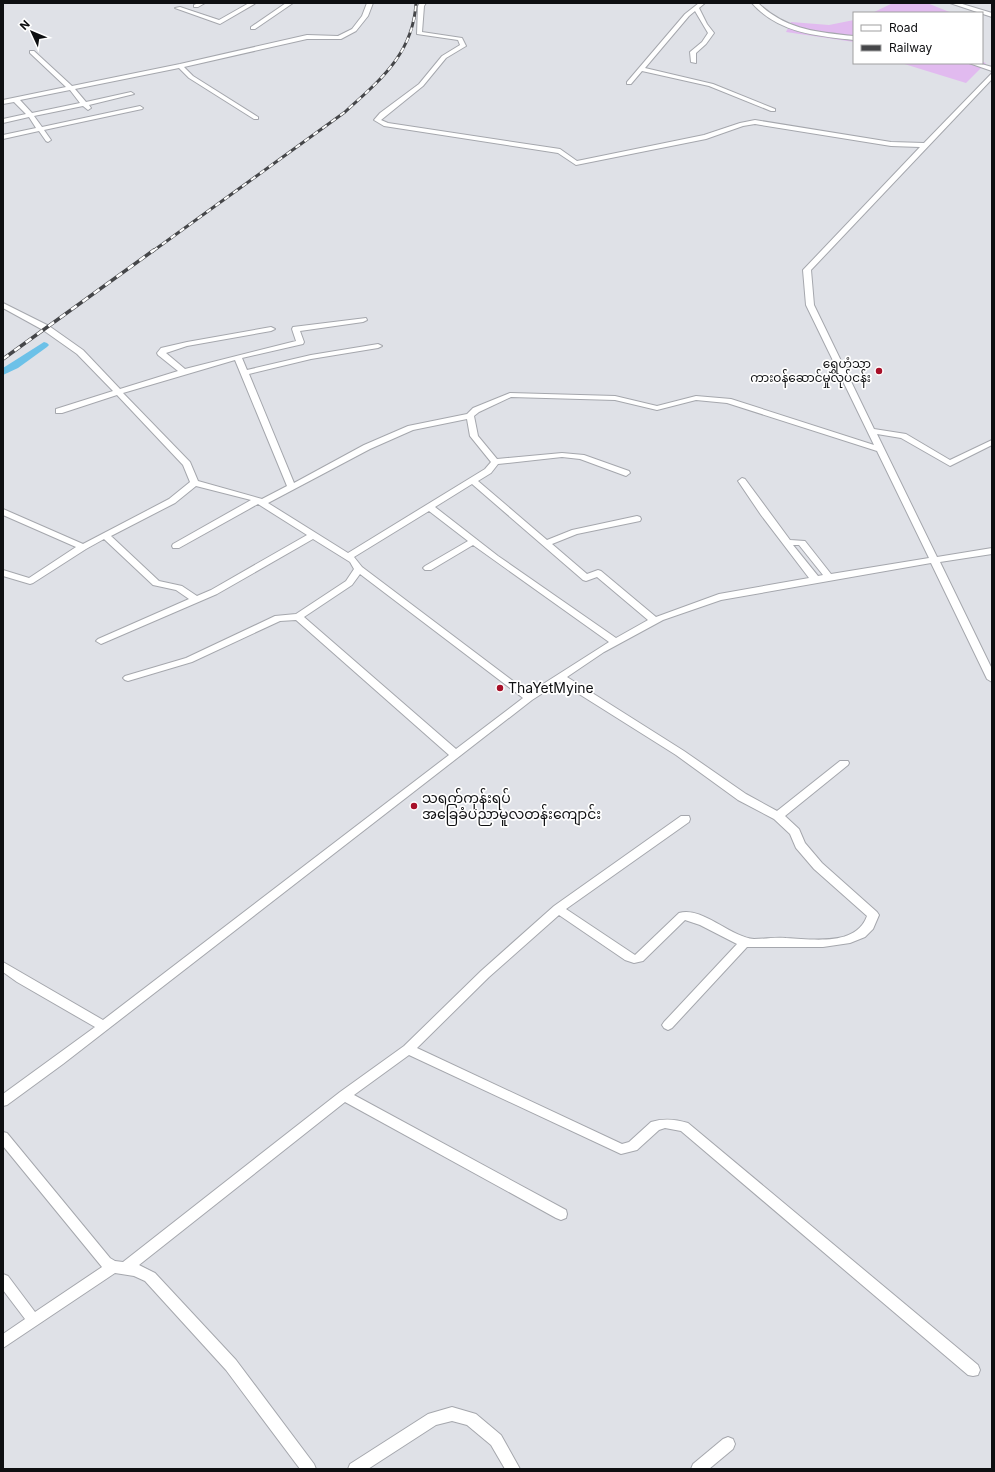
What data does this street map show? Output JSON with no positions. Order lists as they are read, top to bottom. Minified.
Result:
{"places":["ရွှေဟံသာ ကားဝန်ဆောင်မှုလုပ်ငန်း","ThaYetMyine","သရက်ကုန်းရပ် အခြေခံပညာမူလတန်းကျောင်း"],"legend":["Road","Railway"],"north":"top left"}
